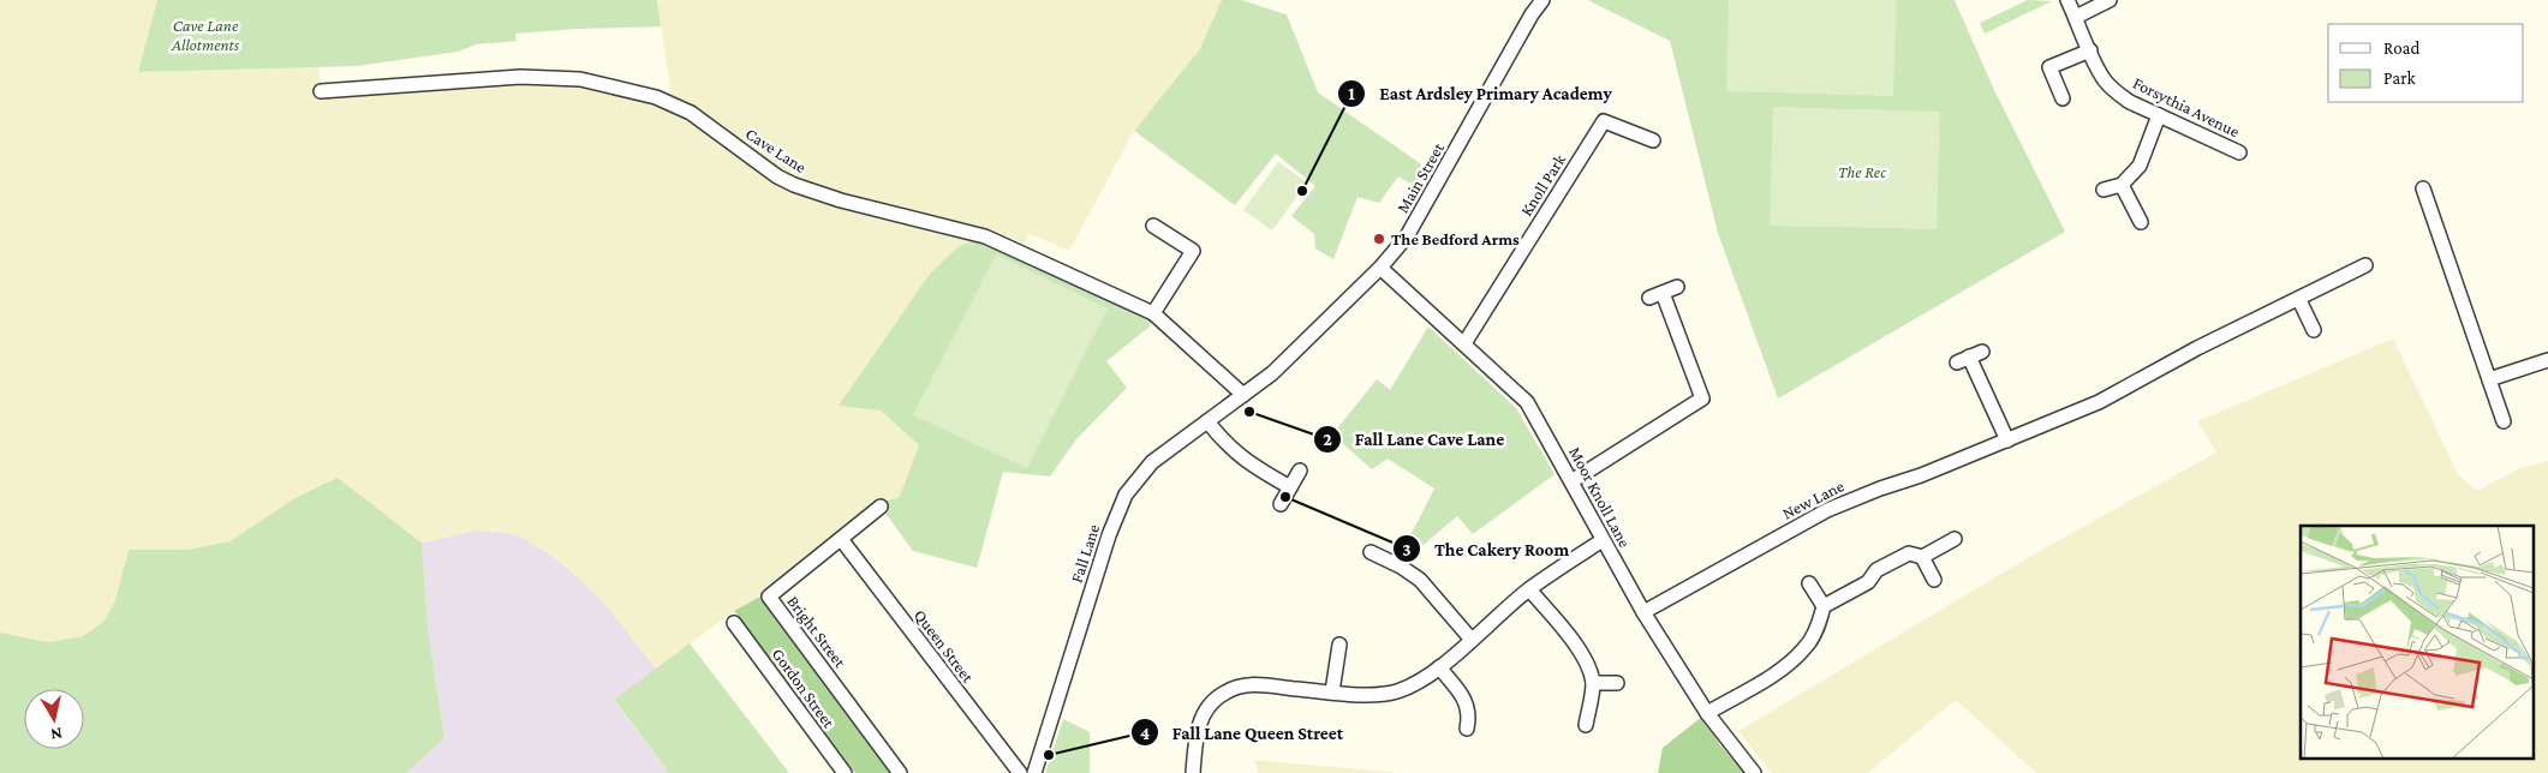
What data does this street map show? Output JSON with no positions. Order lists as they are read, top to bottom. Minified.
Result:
{"streets":{"street":["Forsythia Avenue","Cave Lane","Main Street","Knoll Park","Moor Knoll Lane","New Lane","Fall Lane","Bright Street","Queen Street","Gordon Street"]},"crossings":[["Cave Lane","Main Street"],["Cave Lane","Fall Lane"],["Main Street","Moor Knoll Lane"],["Main Street","Fall Lane"],["Knoll Park","Moor Knoll Lane"],["Moor Knoll Lane","New Lane"],["Bright Street","Queen Street"]],"parks":["Cave Lane Allotments","The Rec"],"places":["East Ardsley Primary Academy","The Bedford Arms","Fall Lane Cave Lane","The Cakery Room","Fall Lane Queen Street"],"legend":["Road","Park"],"north":"bottom"}
